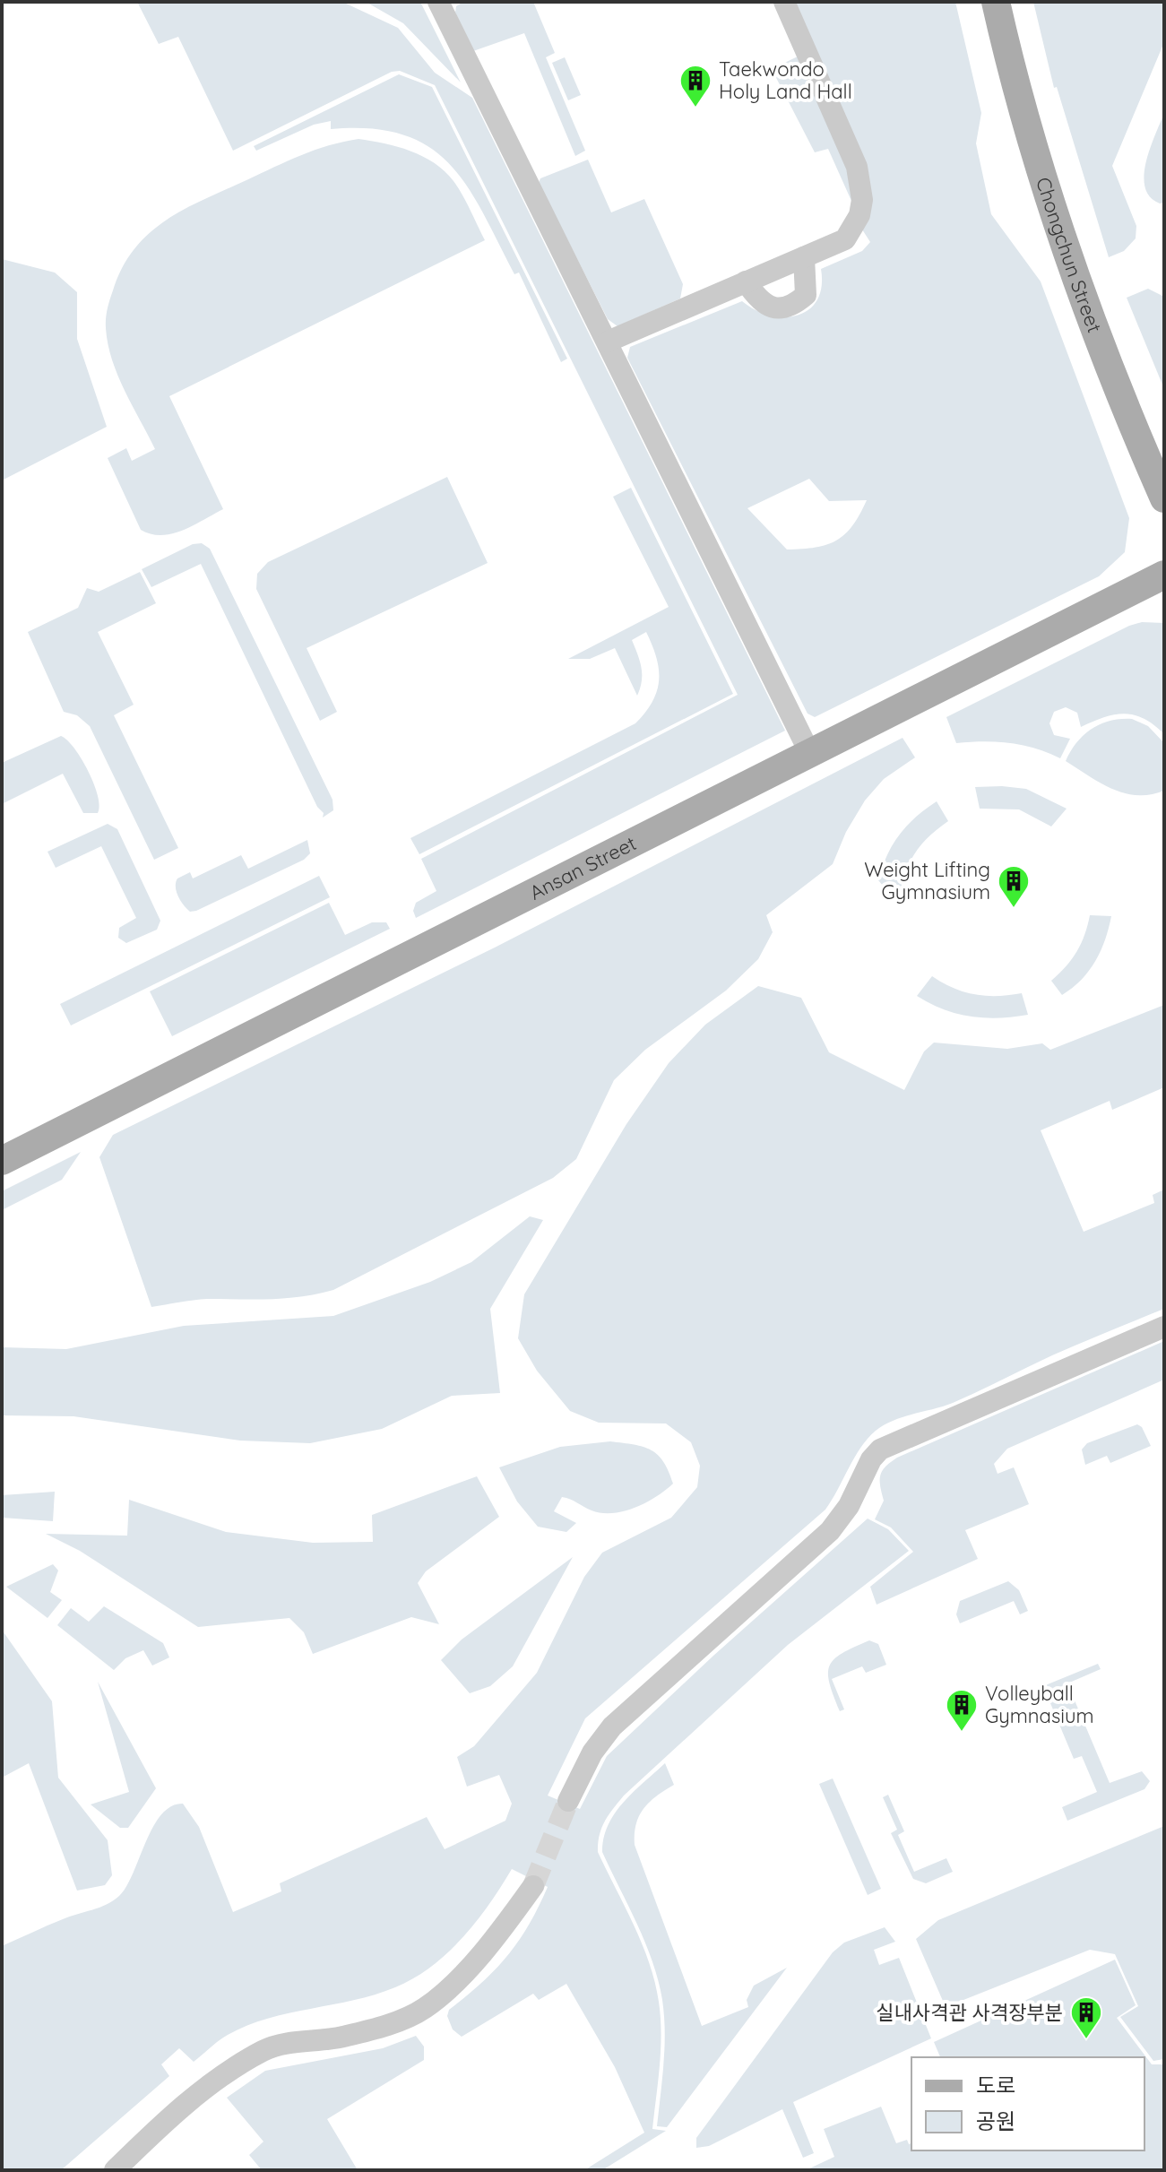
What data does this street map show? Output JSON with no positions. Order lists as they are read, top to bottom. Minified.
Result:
{"streets":{"main road":["Chongchun Street","Ansan Street"]},"places":{"building":["Taekwondo Holy Land Hall","Weight Lifting Gymnasium","Volleyball Gymnasium","실내사격관 사격장부분"]},"legend":["도로","공원"]}
